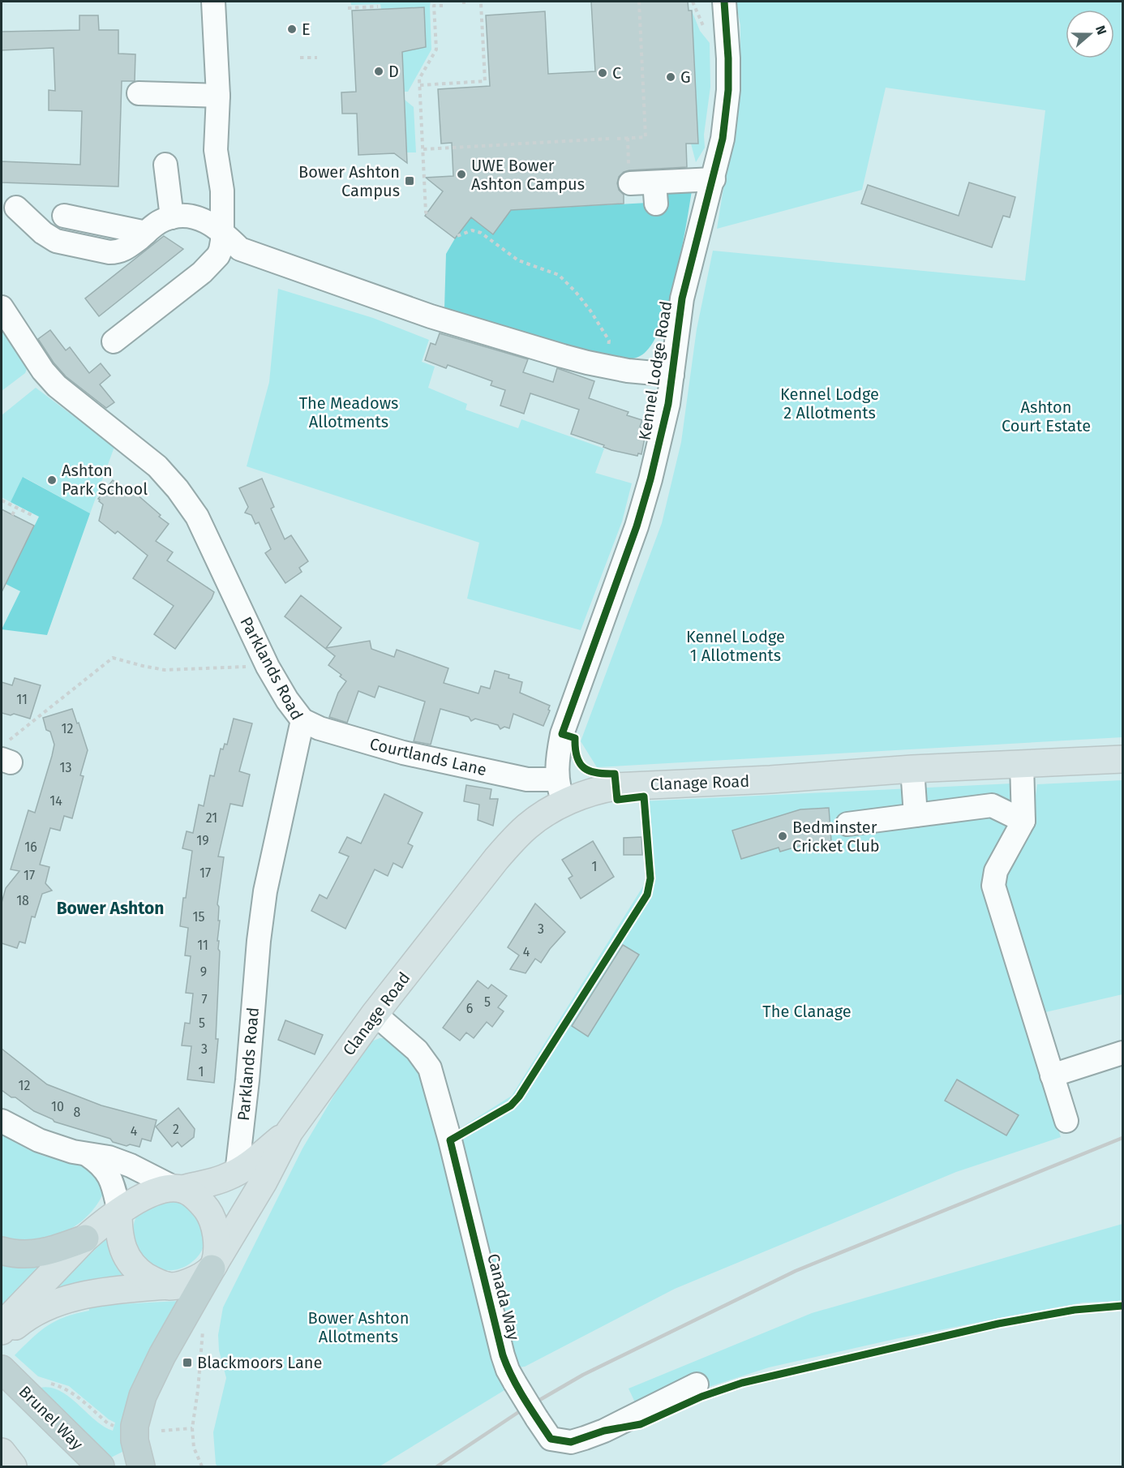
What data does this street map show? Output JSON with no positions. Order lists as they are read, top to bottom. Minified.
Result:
{"streets":{"highway":["Brunel Way"],"main road":["Clanage Road"],"street":["Kennel Lodge Road","Parklands Road","Courtlands Lane","Canada Way"]},"crossings":[["Kennel Lodge Road","Courtlands Lane"],["Kennel Lodge Road","Clanage Road"],["Parklands Road","Courtlands Lane"],["Parklands Road","Clanage Road"],["Courtlands Lane","Clanage Road"],["Clanage Road","Canada Way"]],"districts":["Bower Ashton"],"parks":["Kennel Lodge 2 Allotments","The Meadows Allotments","Ashton Court Estate","Kennel Lodge 1 Allotments","The Clanage","Bower Ashton Allotments"],"places":{"other":["E","D","C","G","UWE Bower Ashton Campus","Ashton Park School","Bedminster Cricket Club"],"transit":["Bower Ashton Campus","Blackmoors Lane"]},"house_numbers":["11","12","13","14","21","19","16","1","17","17","18","15","3","11","4","9","7","5","6","5","3","1","12","10","8","2","4"],"north":"right"}
